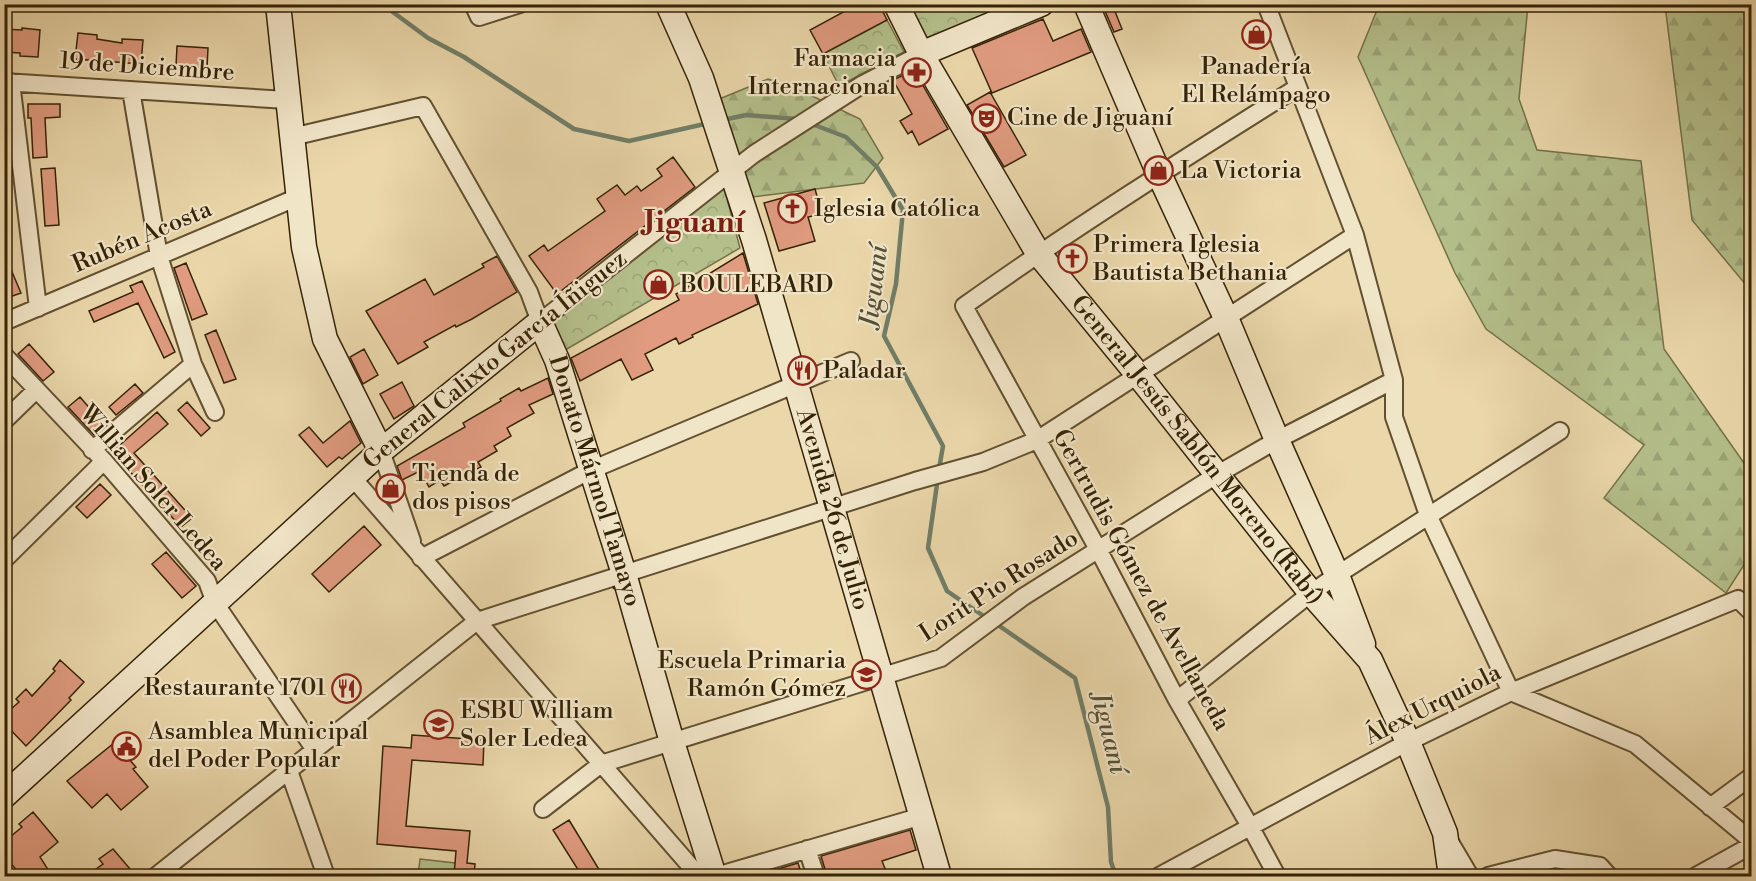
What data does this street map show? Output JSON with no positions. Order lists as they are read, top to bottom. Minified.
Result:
{"streets":{"street":["19 de Diciembre","Rubén Acosta","General Calixto García Íñiguez","General Jesús Sablón Moreno (Rabí)","Donato Mármol Tamayo","Willian Soler Ledea","Avenida 26 de Julio","Gertrudis Gómez de Avellaneda","Lorit Pio Rosado","Álex Urquiola"]},"crossings":[["General Calixto García Íñiguez","General Jesús Sablón Moreno (Rabí)"],["General Calixto García Íñiguez","Donato Mármol Tamayo"],["General Calixto García Íñiguez","Willian Soler Ledea"],["General Calixto García Íñiguez","Avenida 26 de Julio"],["General Jesús Sablón Moreno (Rabí)","Gertrudis Gómez de Avellaneda"],["General Jesús Sablón Moreno (Rabí)","Lorit Pio Rosado"],["General Jesús Sablón Moreno (Rabí)","Álex Urquiola"],["Donato Mármol Tamayo","Lorit Pio Rosado"],["Avenida 26 de Julio","Lorit Pio Rosado"],["Gertrudis Gómez de Avellaneda","Lorit Pio Rosado"],["Gertrudis Gómez de Avellaneda","Álex Urquiola"]],"districts":["Jiguaní"],"water":["Jiguaní"],"places":{"shop":["Panadería El Relámpago","La Victoria","BOULEBARD","Tienda de dos pisos"],"pharmacy":["Farmacia Internacional"],"theatre":["Cine de Jiguaní"],"church":["Iglesia Católica","Primera Iglesia Bautista Bethania"],"restaurant":["Paladar","Restaurante 1701"],"school or university":["Escuela Primaria Ramón Gómez","ESBU William Soler Ledea"],"public building":["Asamblea Municipal del Poder Popular"]}}
